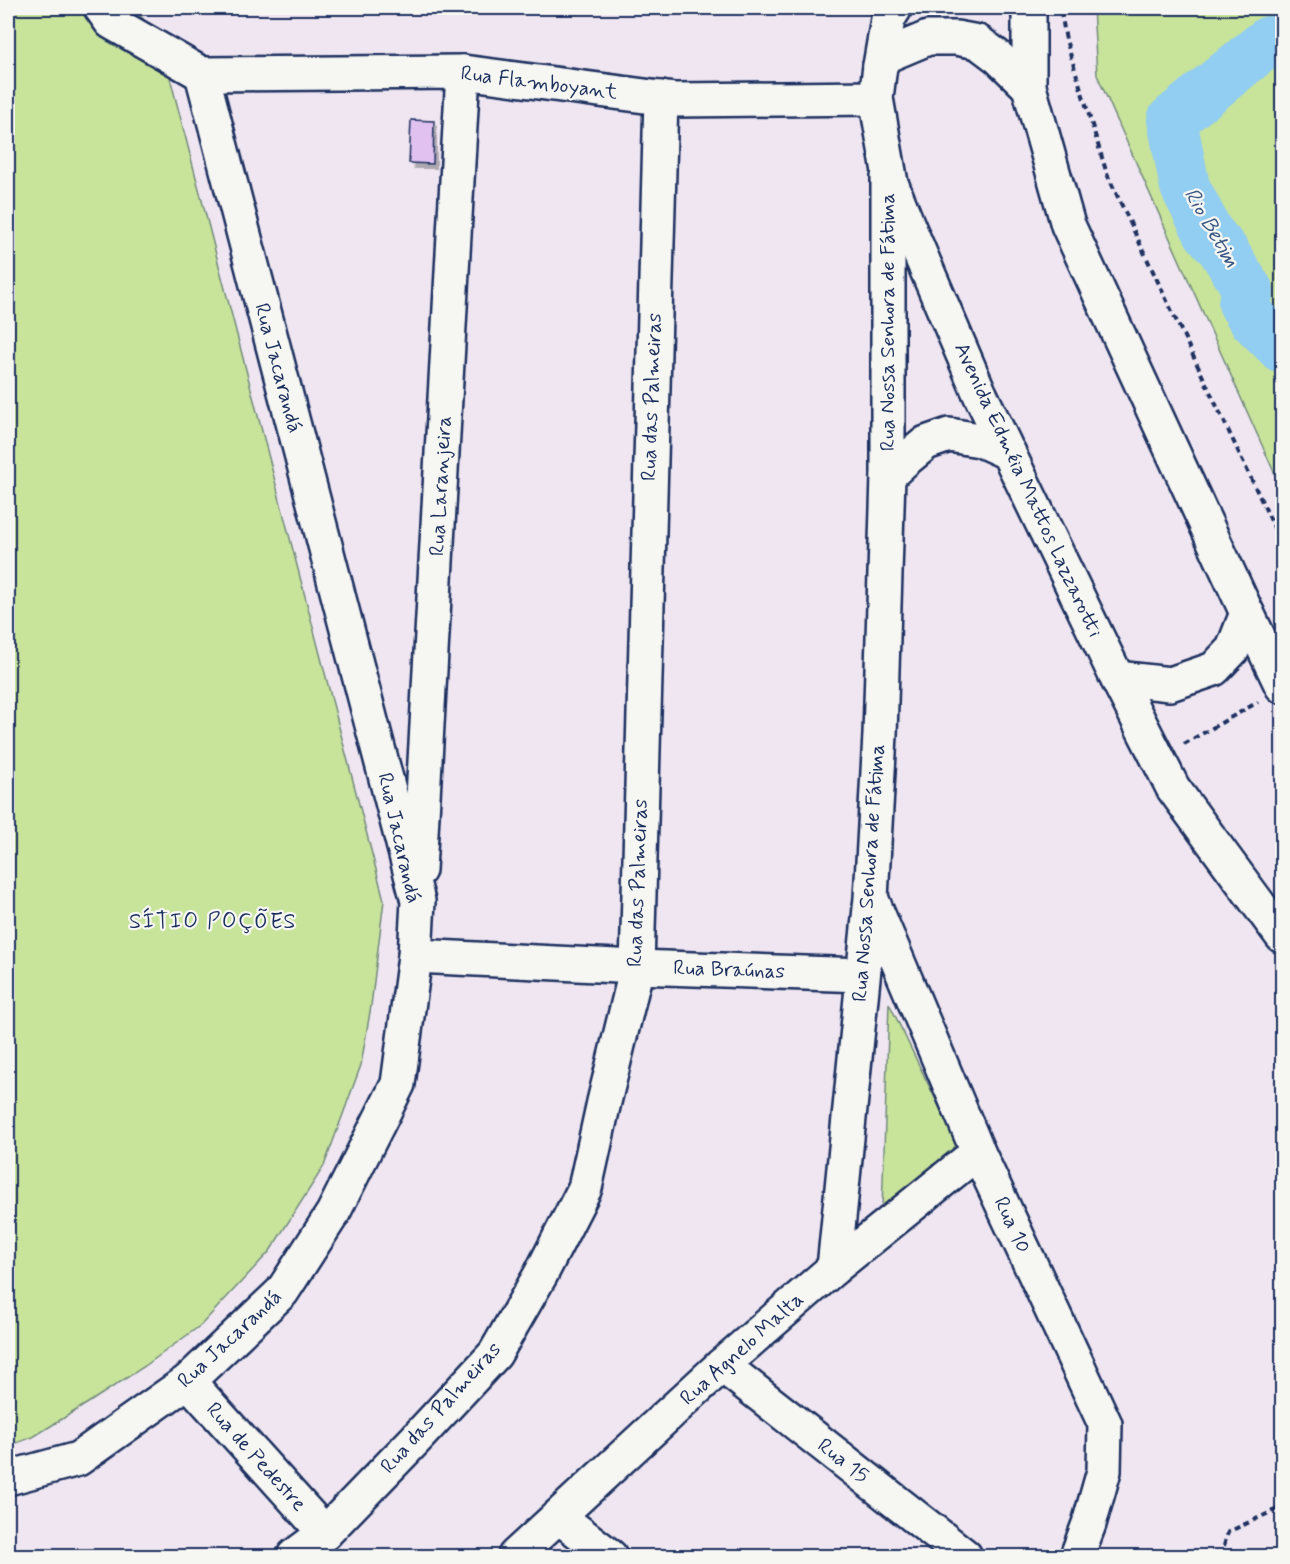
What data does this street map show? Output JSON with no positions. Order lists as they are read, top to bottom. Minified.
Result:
{"streets":{"street":["Rua Flamboyant","Rua Nossa Senhora de Fátima","Rua Jacarandá","Rua das Palmeiras","Rua Laranjeira","Avenida Edméia Mattos Lazzarotti","Rua Braúnas","Rua 10","Rua Agnelo Malta","Rua de Pedestre","Rua 15"]},"crossings":[["Rua Flamboyant","Rua Jacarandá"],["Rua Flamboyant","Rua das Palmeiras"],["Rua Flamboyant","Rua Laranjeira"],["Rua Flamboyant","Avenida Edméia Mattos Lazzarotti"],["Rua Nossa Senhora de Fátima","Avenida Edméia Mattos Lazzarotti"],["Rua Nossa Senhora de Fátima","Rua Braúnas"],["Rua Nossa Senhora de Fátima","Rua 10"],["Rua Nossa Senhora de Fátima","Rua Agnelo Malta"],["Rua Jacarandá","Rua Laranjeira"],["Rua Jacarandá","Rua Braúnas"],["Rua Jacarandá","Rua de Pedestre"],["Rua das Palmeiras","Rua Braúnas"],["Rua das Palmeiras","Rua de Pedestre"],["Rua 10","Rua Agnelo Malta"],["Rua Agnelo Malta","Rua 15"]],"districts":["SÍTIO POÇÕES"],"water":["Rio Betim"]}
